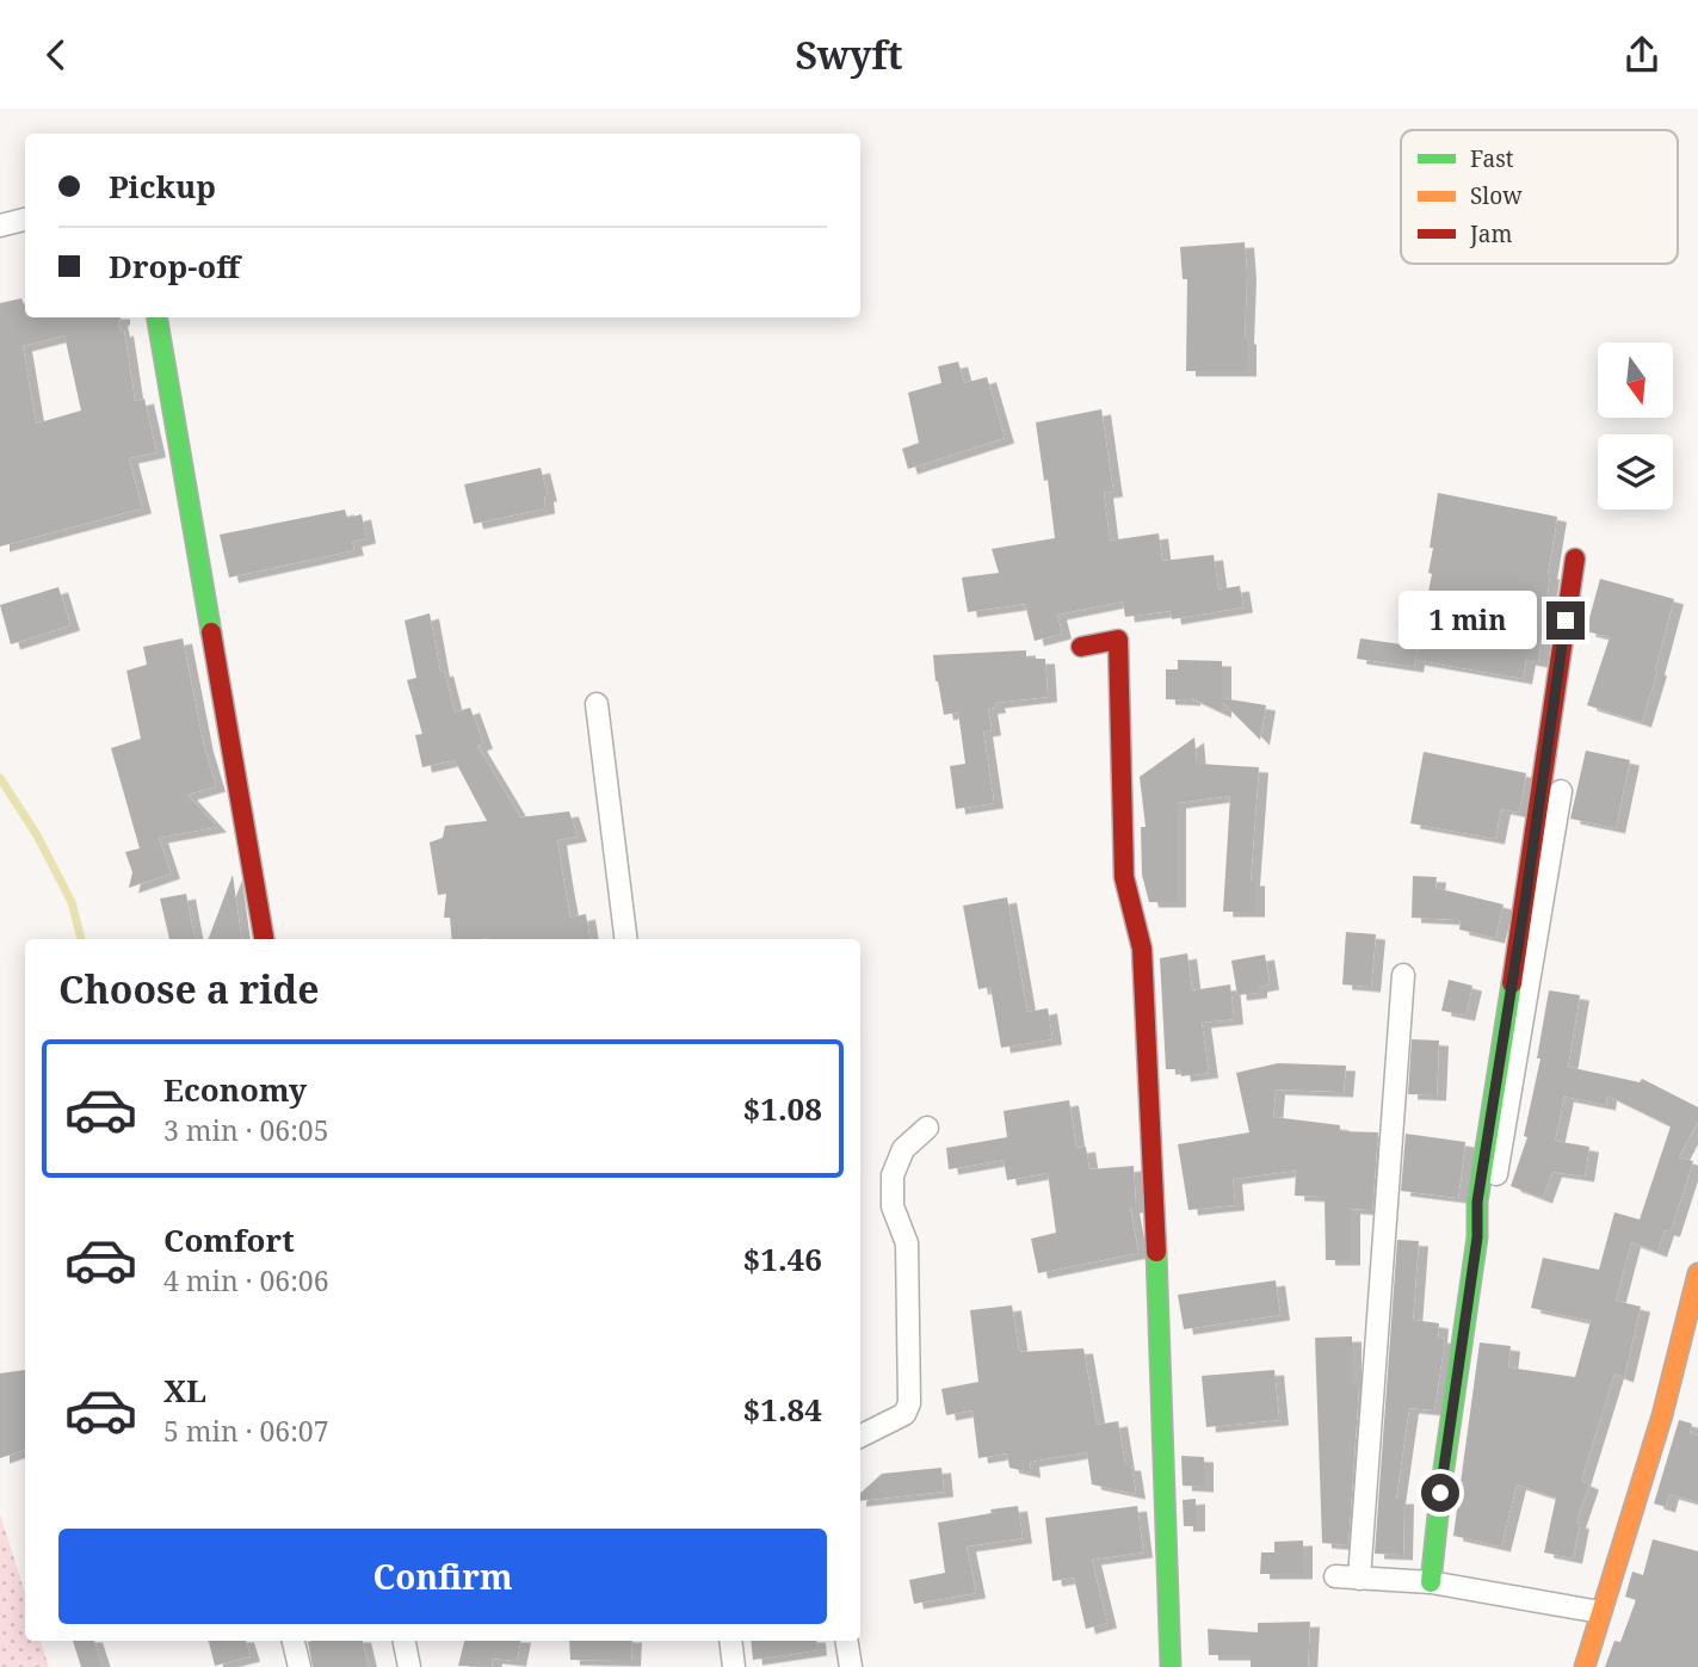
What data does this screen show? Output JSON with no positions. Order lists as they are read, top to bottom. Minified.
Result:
{"legend":["Fast","Slow","Jam"],"north":"bottom","page":{"header":"Swyft","banner":["Pickup","Drop-off"],"bubble":"1 min","heading":"Choose a ride","list":[{"name":"Economy","note":"3 min · 06:05","value":"$1.08"},{"name":"Comfort","note":"4 min · 06:06","value":"$1.46"},{"name":"XL","note":"5 min · 06:07","value":"$1.84"}],"buttons":"Confirm"}}
